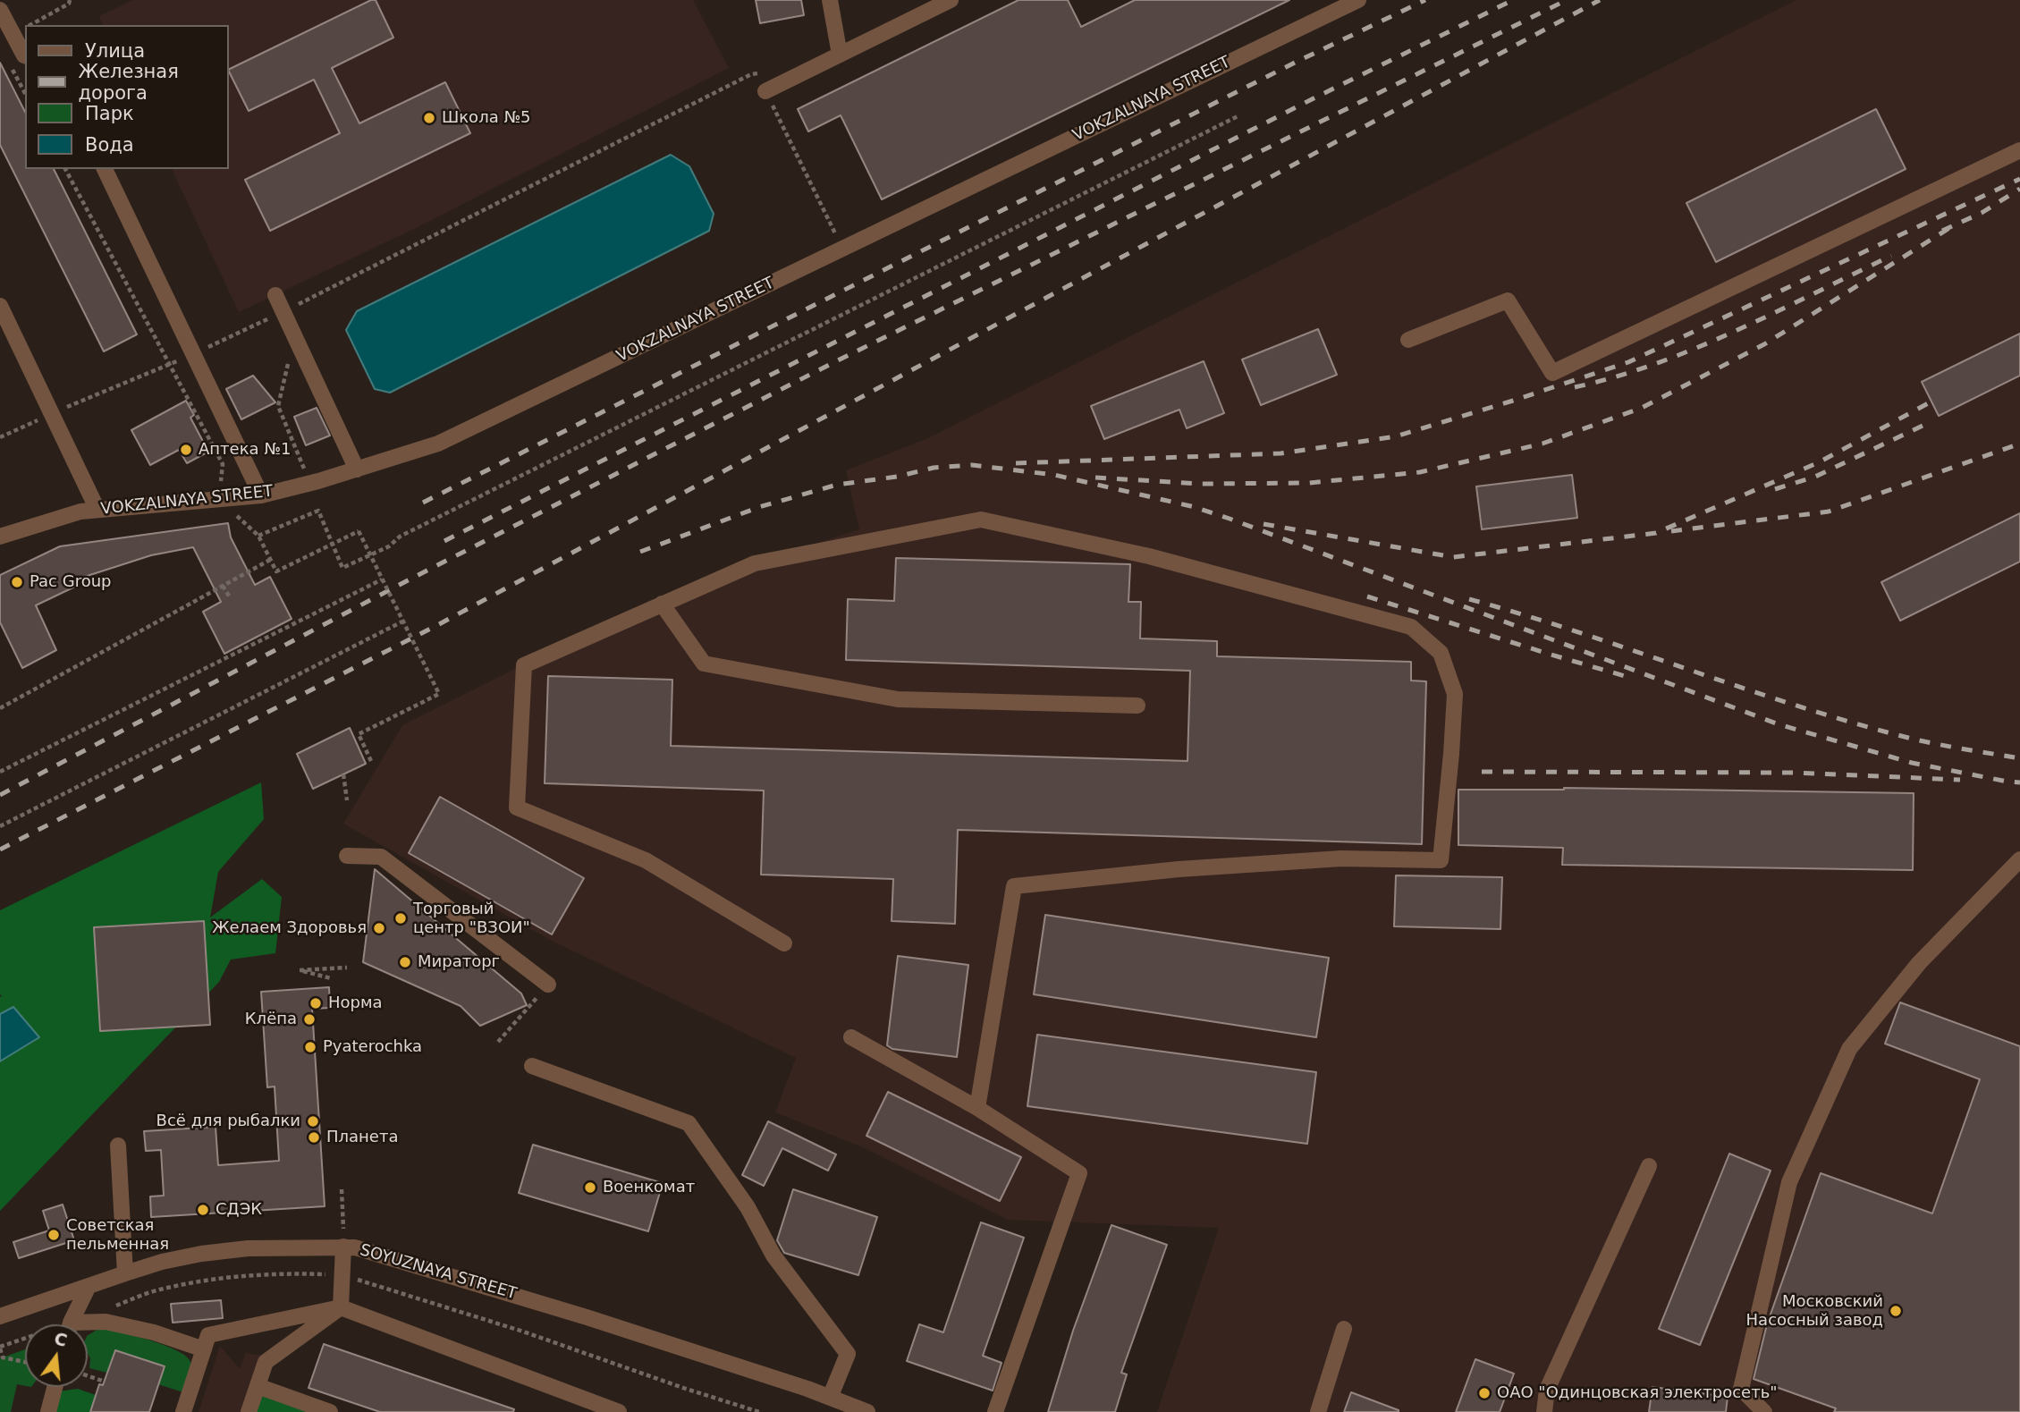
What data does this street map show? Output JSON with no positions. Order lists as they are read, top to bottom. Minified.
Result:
{"streets":{"street":["VOKZALNAYA STREET","SOYUZNAYA STREET"]},"places":["Школа №5","Аптека №1","Pac Group","Торговый центр \"ВЗОИ\"","Желаем Здоровья","Мираторг","Норма","Клёпа","Pyaterochka","Всё для рыбалки","Планета","Военкомат","СДЭК","Советская пельменная","Московский Насосный завод","ОАО \"Одинцовская электросеть\""],"legend":["Улица","Железная дорога","Парк","Вода"],"north":"top"}
